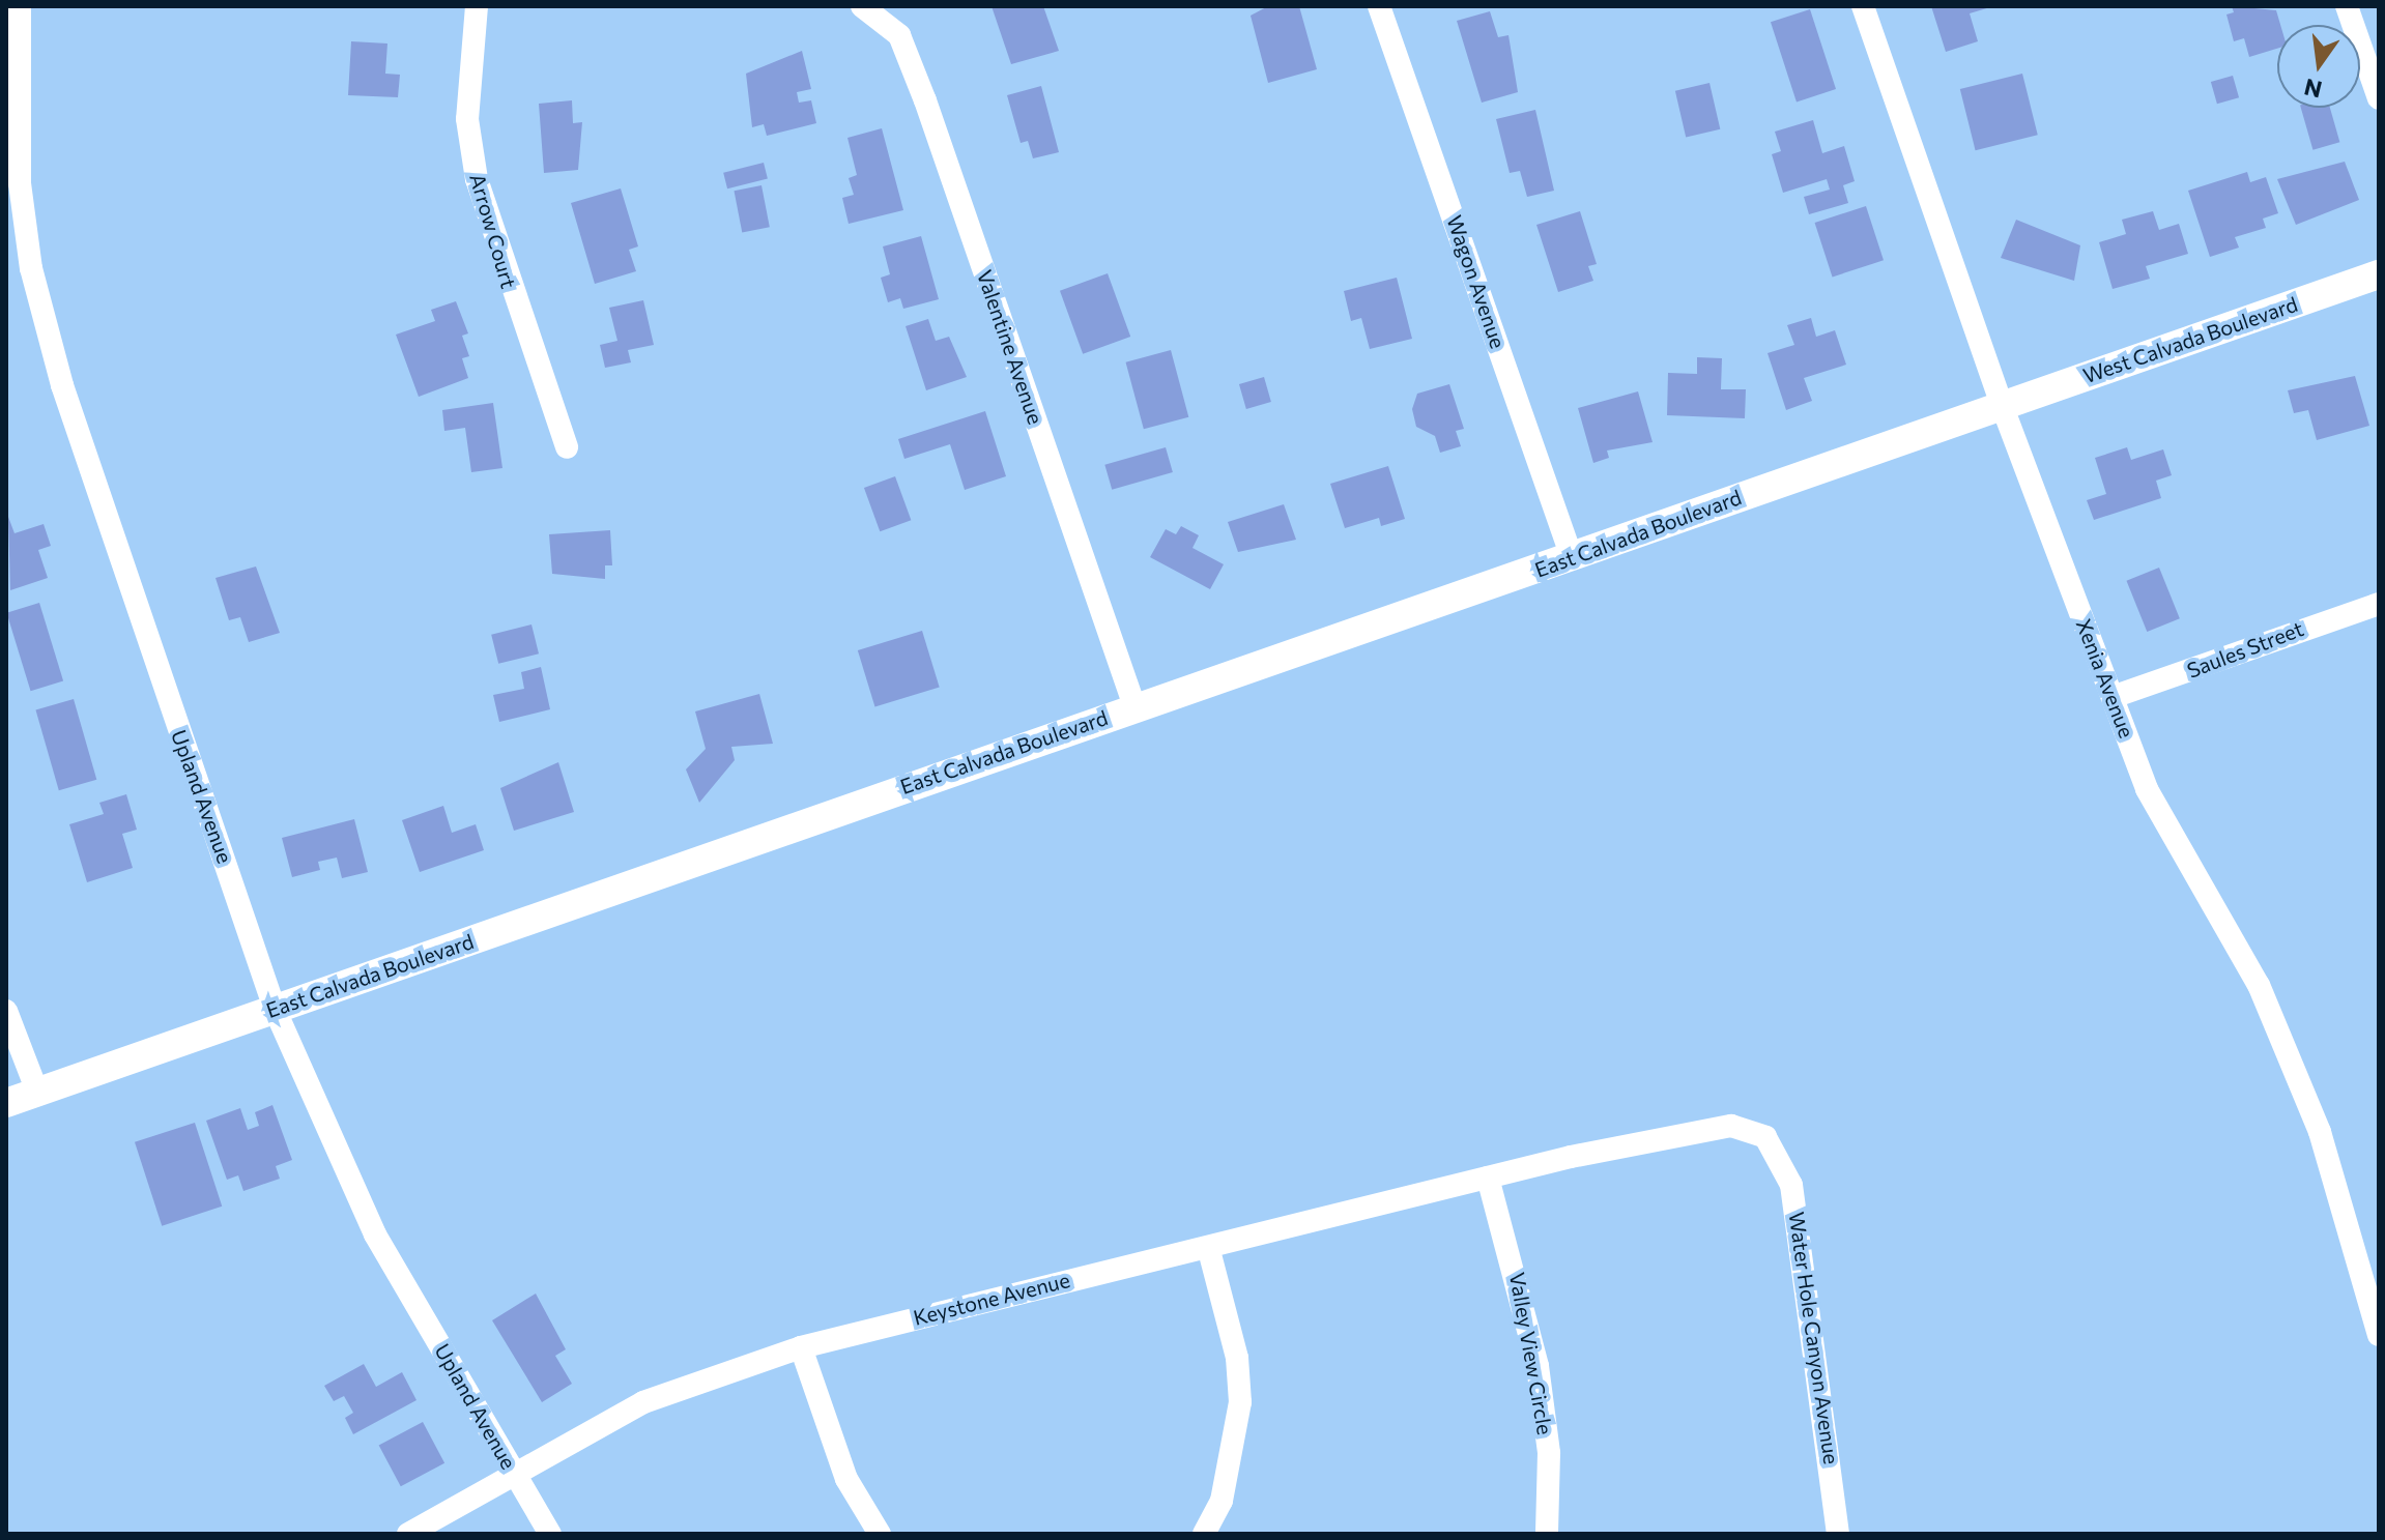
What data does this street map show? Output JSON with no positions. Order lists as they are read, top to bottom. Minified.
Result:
{"streets":{"main road":["West Calvada Boulevard","East Calvada Boulevard"],"street":["Arrow Court","Wagon Avenue","Valentine Avenue","Saules Street","Xenia Avenue","Upland Avenue","Keystone Avenue","Water Hole Canyon Avenue","Valley View Circle"]},"crossings":[["Wagon Avenue","East Calvada Boulevard"],["West Calvada Boulevard","East Calvada Boulevard"],["West Calvada Boulevard","Xenia Avenue"],["Valentine Avenue","East Calvada Boulevard"],["East Calvada Boulevard","Xenia Avenue"],["East Calvada Boulevard","Upland Avenue"],["Saules Street","Xenia Avenue"],["Upland Avenue","Keystone Avenue"],["Keystone Avenue","Water Hole Canyon Avenue"],["Keystone Avenue","Valley View Circle"],["Water Hole Canyon Avenue","Valley View Circle"]],"north":"bottom"}
